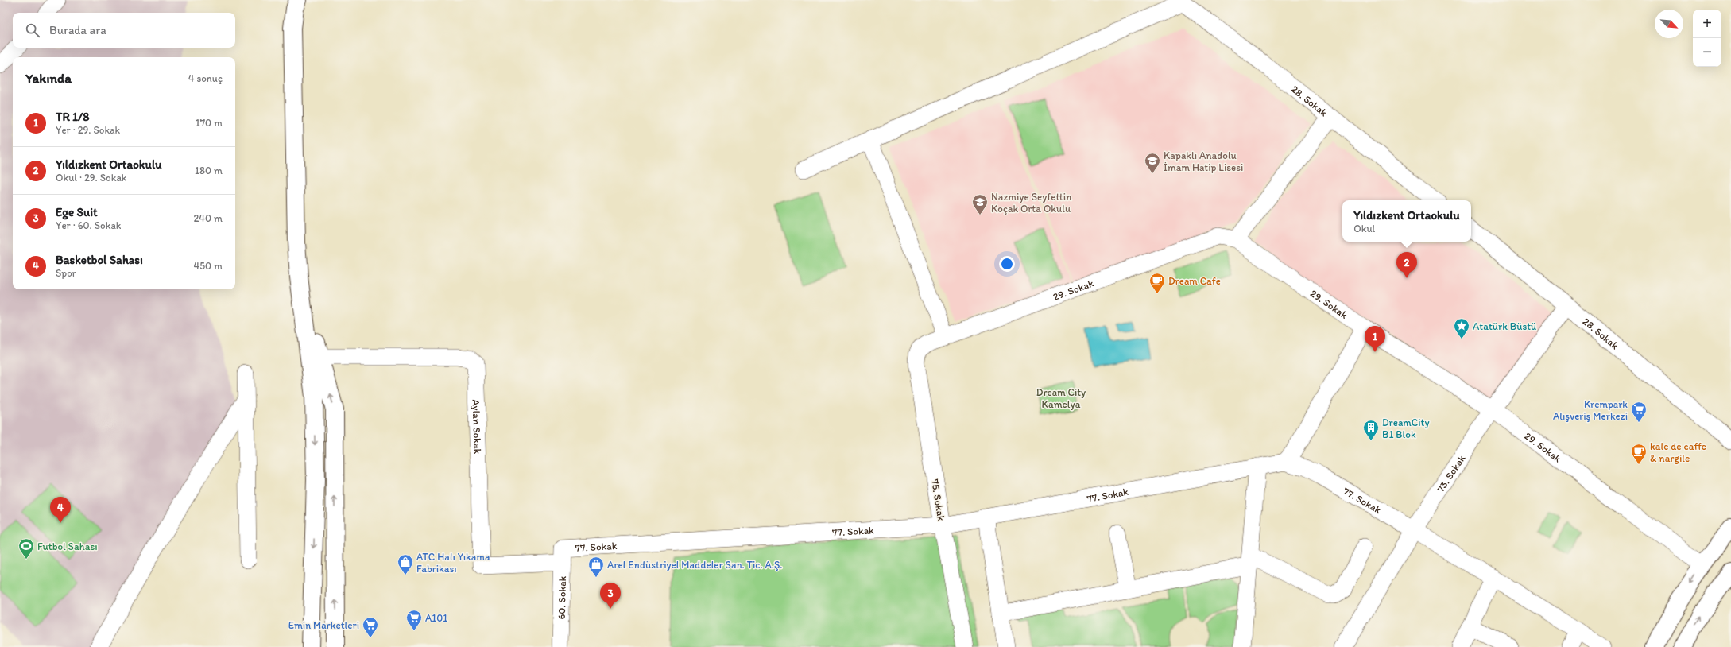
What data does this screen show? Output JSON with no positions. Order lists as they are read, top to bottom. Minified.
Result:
{"streets":{"street":["28. Sokak","29. Sokak","Aylan Sokak","73. Sokak","77. Sokak","75. Sokak","60. Sokak"]},"crossings":[["28. Sokak","73. Sokak"],["29. Sokak","73. Sokak"],["29. Sokak","75. Sokak"],["Aylan Sokak","77. Sokak"],["Aylan Sokak","60. Sokak"],["73. Sokak","77. Sokak"],["77. Sokak","75. Sokak"],["77. Sokak","60. Sokak"]],"parks":["Dream City Kamelya"],"places":{"school or university":["Kapaklı Anadolu İmam Hatip Lisesi","Nazmiye Seyfettin Koçak Orta Okulu"],"cafe":["Dream Cafe","kale de caffe & nargile"],"place":["Atatürk Büstü"],"supermarket":["Krempark Alışveriş Merkezi","A101","Emin Marketleri"],"building":["DreamCity B1 Blok"],"sports":["Futbol Sahası"],"shop":["ATC Halı Yıkama Fabrikası","Arel Endüstriyel Maddeler San. Tic. A.Ş."]},"north":"bottom right","page":{"map_buttons":["+","−"],"search":"Burada ara","heading":["Yakında","4 sonuç"],"list":[{"mark":"1","name":"TR 1/8","note":"Yer · 29. Sokak","value":"170 m"},{"mark":"2","name":"Yıldızkent Ortaokulu","note":"Okul · 29. Sokak","value":"180 m"},{"mark":"3","name":"Ege Suit","note":"Yer · 60. Sokak","value":"240 m"},{"mark":"4","name":"Basketbol Sahası","note":"Spor","value":"450 m"}],"popup":["Yıldızkent Ortaokulu","Okul"],"pins":["2","1","4","3"]}}
